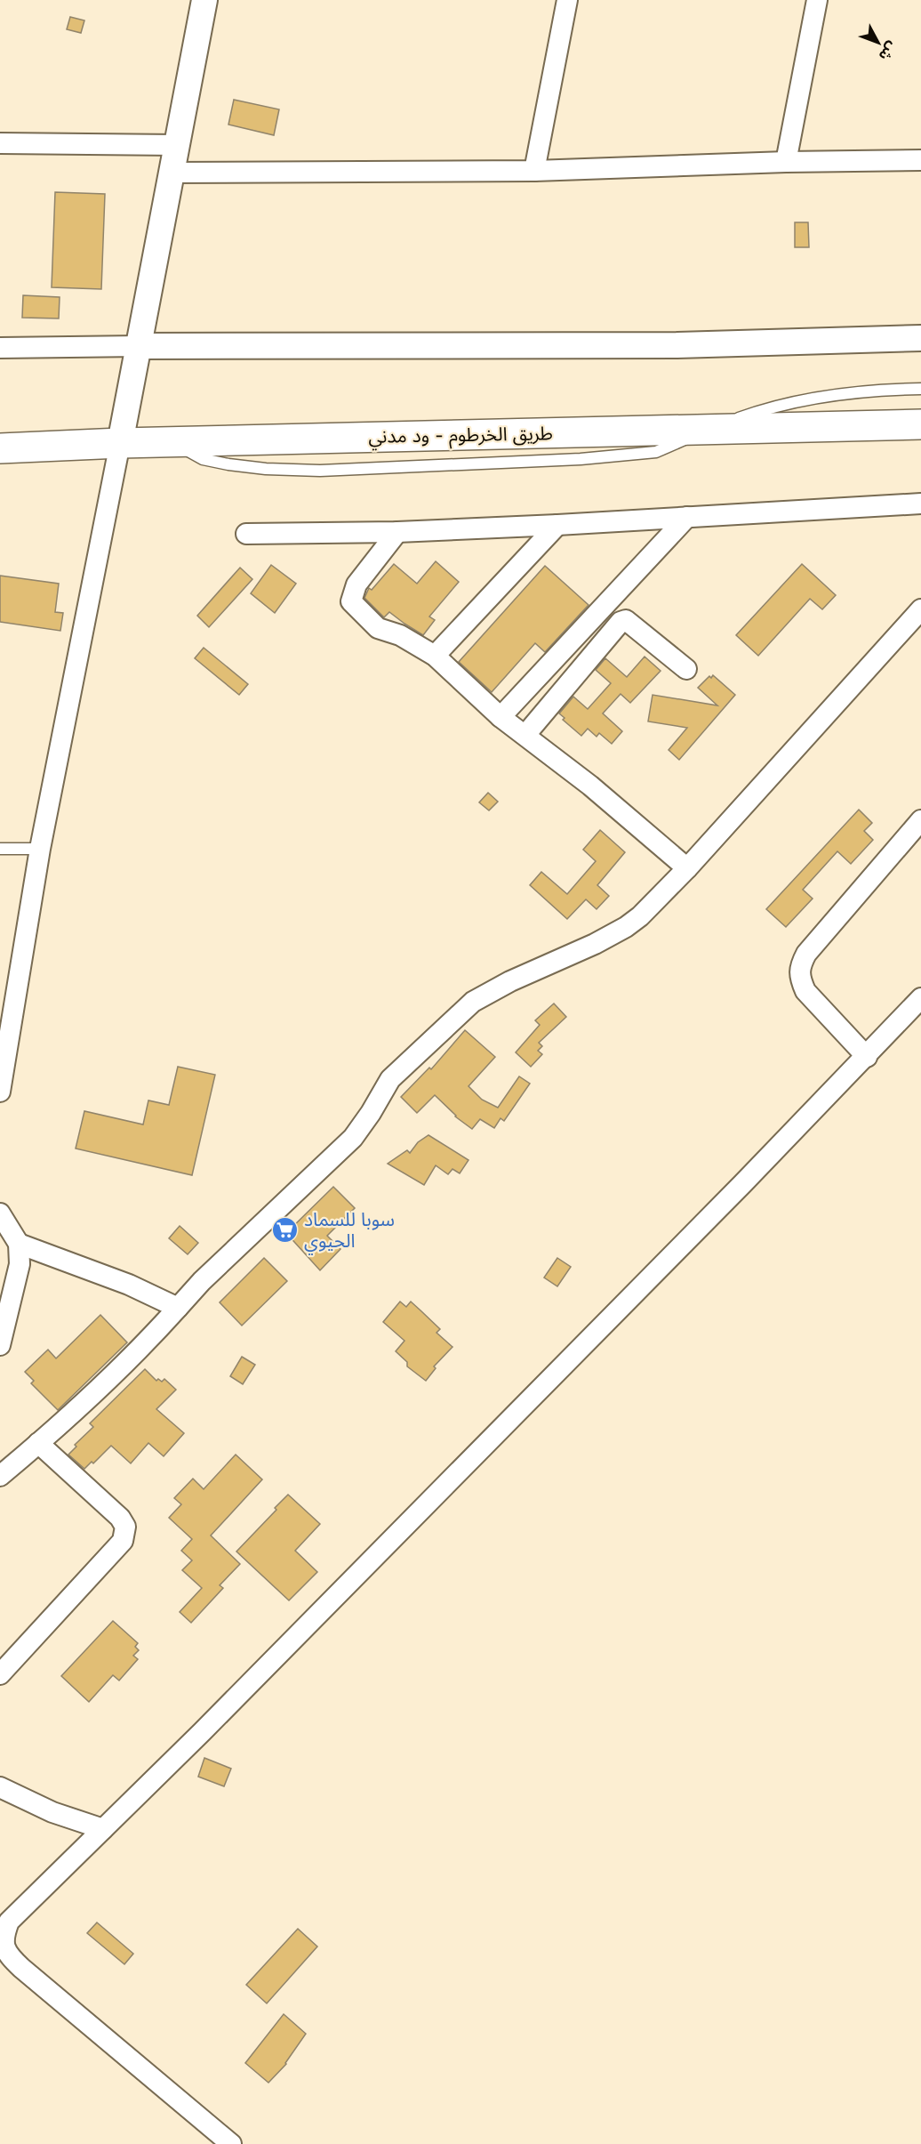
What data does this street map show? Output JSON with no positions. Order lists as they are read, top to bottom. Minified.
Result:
{"streets":{"highway":["طريق الخرطوم - ود مدني"]},"places":{"supermarket":["سوبا للسماد الحيوي"]},"north":"bottom right"}
